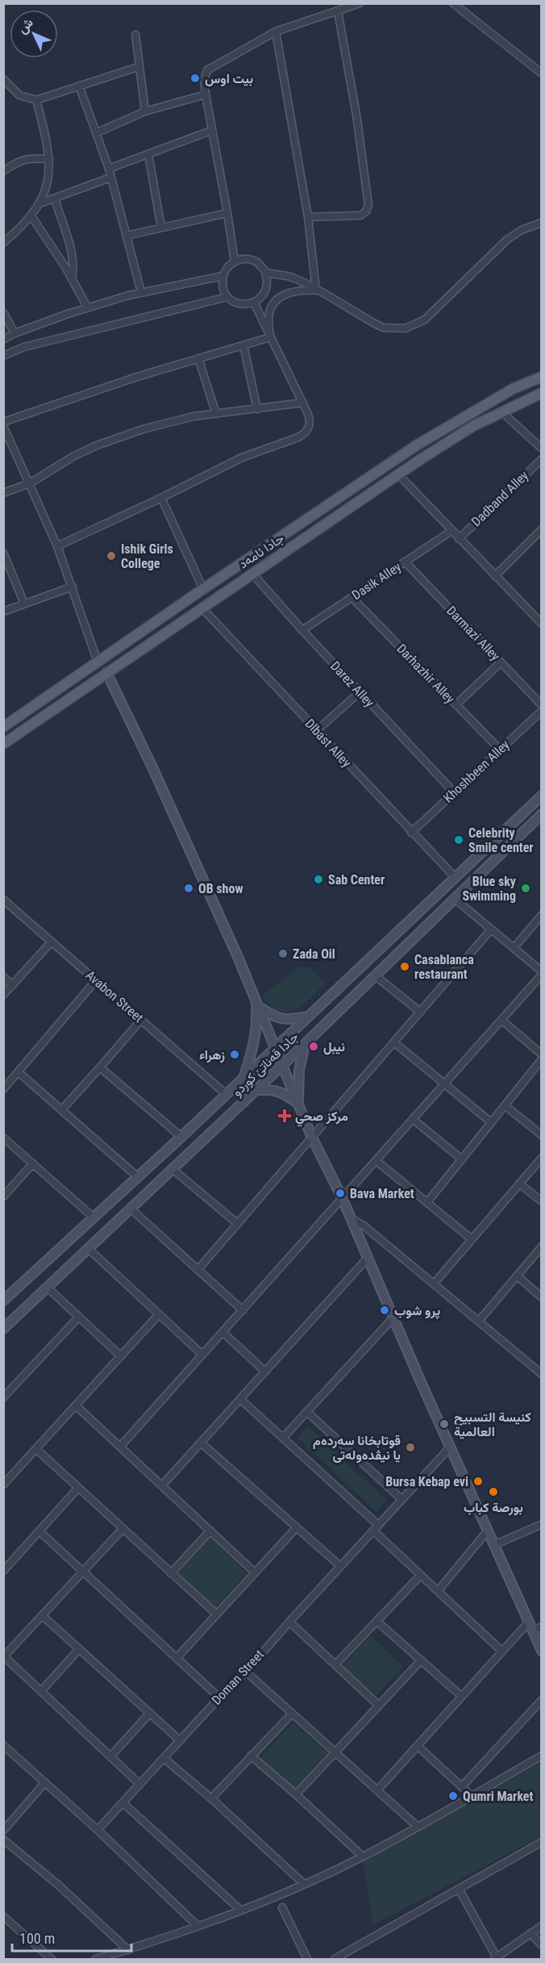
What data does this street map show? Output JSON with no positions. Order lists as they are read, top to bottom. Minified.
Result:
{"streets":{"main road":["جادا ئامەد"],"street":["Dadband Alley","Dasik Alley","Darmazi Alley","Darhazhir Alley","Darez Alley","Dlbast Alley","Khoshbeen Alley","Avabon Street","جادا قەناتێ کوردو","Doman Street"]},"crossings":[["جادا ئامەد","Darez Alley"],["جادا ئامەد","Dlbast Alley"],["Dasik Alley","Darmazi Alley"],["Dasik Alley","Darhazhir Alley"],["Dasik Alley","Darez Alley"],["Darhazhir Alley","Khoshbeen Alley"],["Darez Alley","Khoshbeen Alley"],["Dlbast Alley","Khoshbeen Alley"],["Dlbast Alley","جادا قەناتێ کوردو"],["Avabon Street","جادا قەناتێ کوردو"]],"places":{"other":["بيت اوس","Ishik Girls College","Celebrity Smile center","Sab Center","OB show","Blue sky Swimming","Zada Oil","Casablanca restaurant","نيبل","زهراء","Bava Market","پرو شوب","كنيسة التسبيح العالمية","قوتابخانا سەردەم یا نیڤدەولەتی","Bursa Kebap evi","بورصة كباب","Qumri Market"],"health":["مركز صحي"]},"scale_bar":"100 m","north":"top left"}
